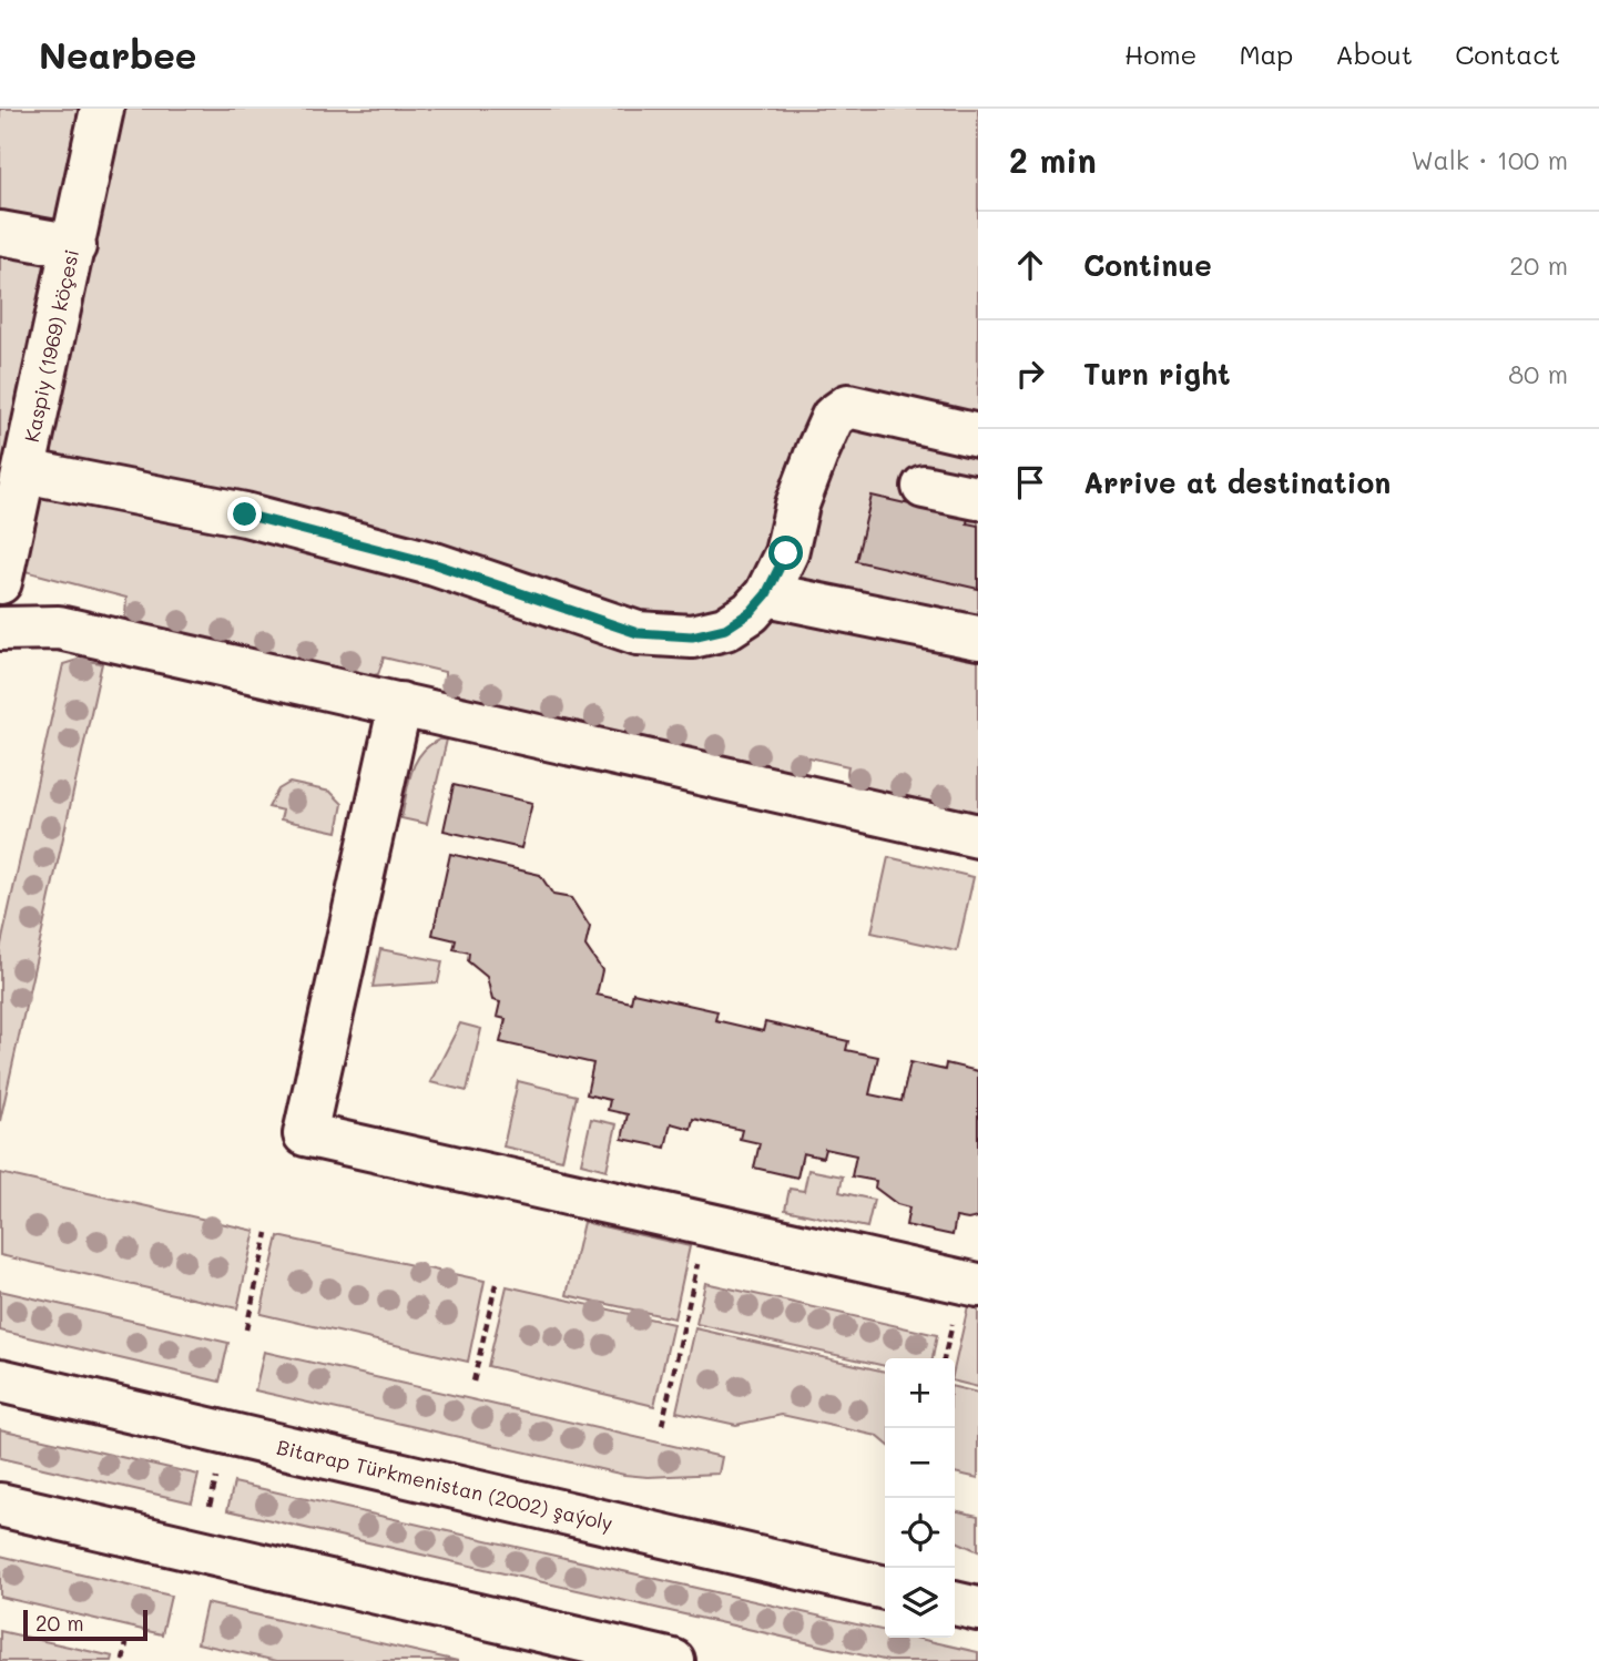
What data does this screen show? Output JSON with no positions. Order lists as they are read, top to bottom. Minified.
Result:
{"streets":{"main road":["Kaspiy (1969) köçesi","Bitarap Türkmenistan (2002) şaýoly"]},"scale_bar":"20 m","page":{"header":"Nearbee","nav":["Home","Map","About","Contact"],"heading":["2 min","Walk · 100 m"],"list":[["Continue","20 m"],["Turn right","80 m"],"Arrive at destination"],"map_buttons":["+","−"],"scale":"20 m"}}
